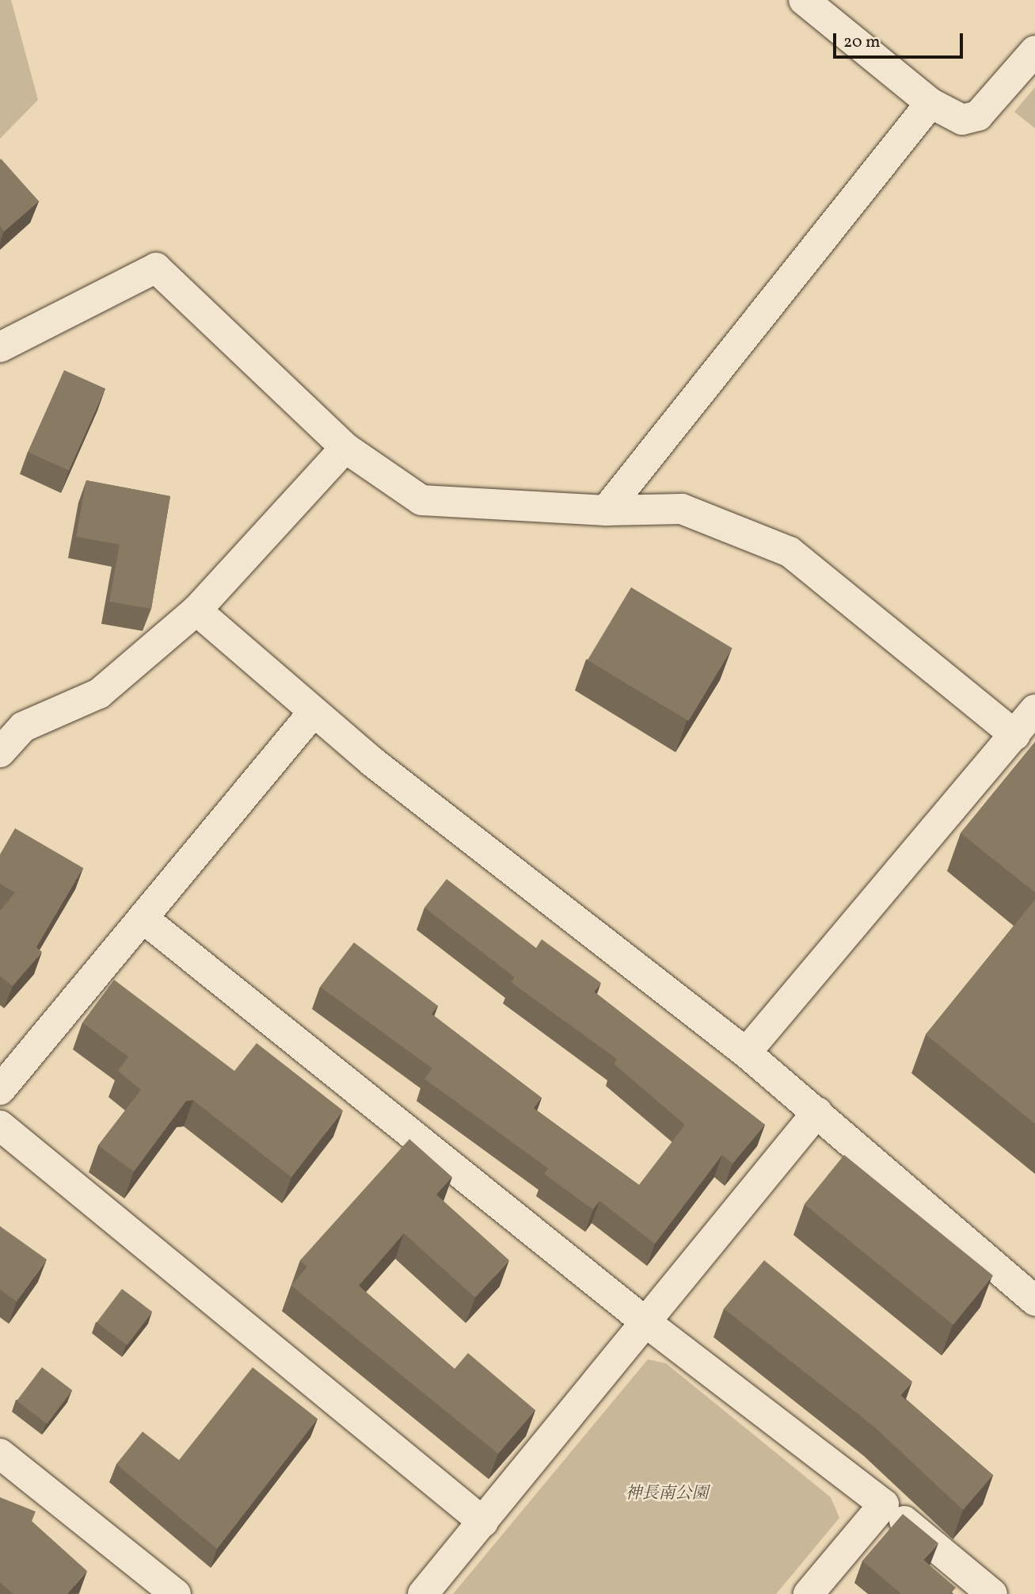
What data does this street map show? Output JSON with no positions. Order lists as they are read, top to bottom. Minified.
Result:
{"parks":["神長南公園"],"scale_bar":"20 m"}
